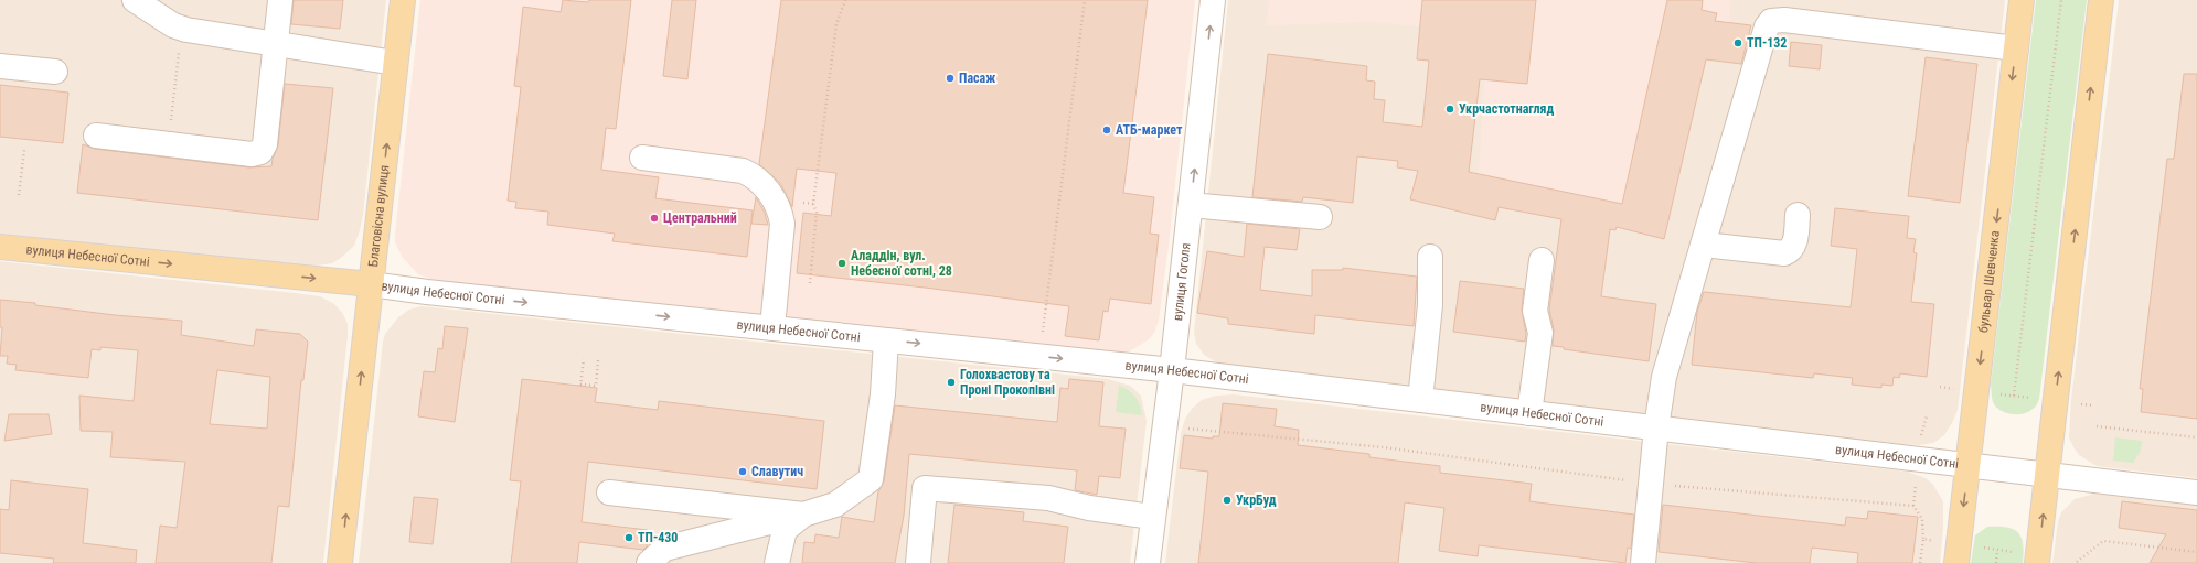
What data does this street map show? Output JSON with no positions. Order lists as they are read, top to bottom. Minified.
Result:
{"streets":{"main road":["Благовісна вулиця","вулиця Небесної Сотні","бульвар Шевченка"],"street":["вулиця Гоголя"]},"crossings":[["Благовісна вулиця","вулиця Небесної Сотні"],["вулиця Небесної Сотні","вулиця Гоголя"],["вулиця Небесної Сотні","бульвар Шевченка"]],"one_way":["Благовісна вулиця","вулиця Гоголя"],"places":["ТП-132","Пасаж","Укрчастотнагляд","АТБ-маркет","Центральний","Аладдін, вул. Небесної сотні, 28","Голохвастову та Проні Прокопівні","Славутич","УкрБуд","ТП-430"]}
